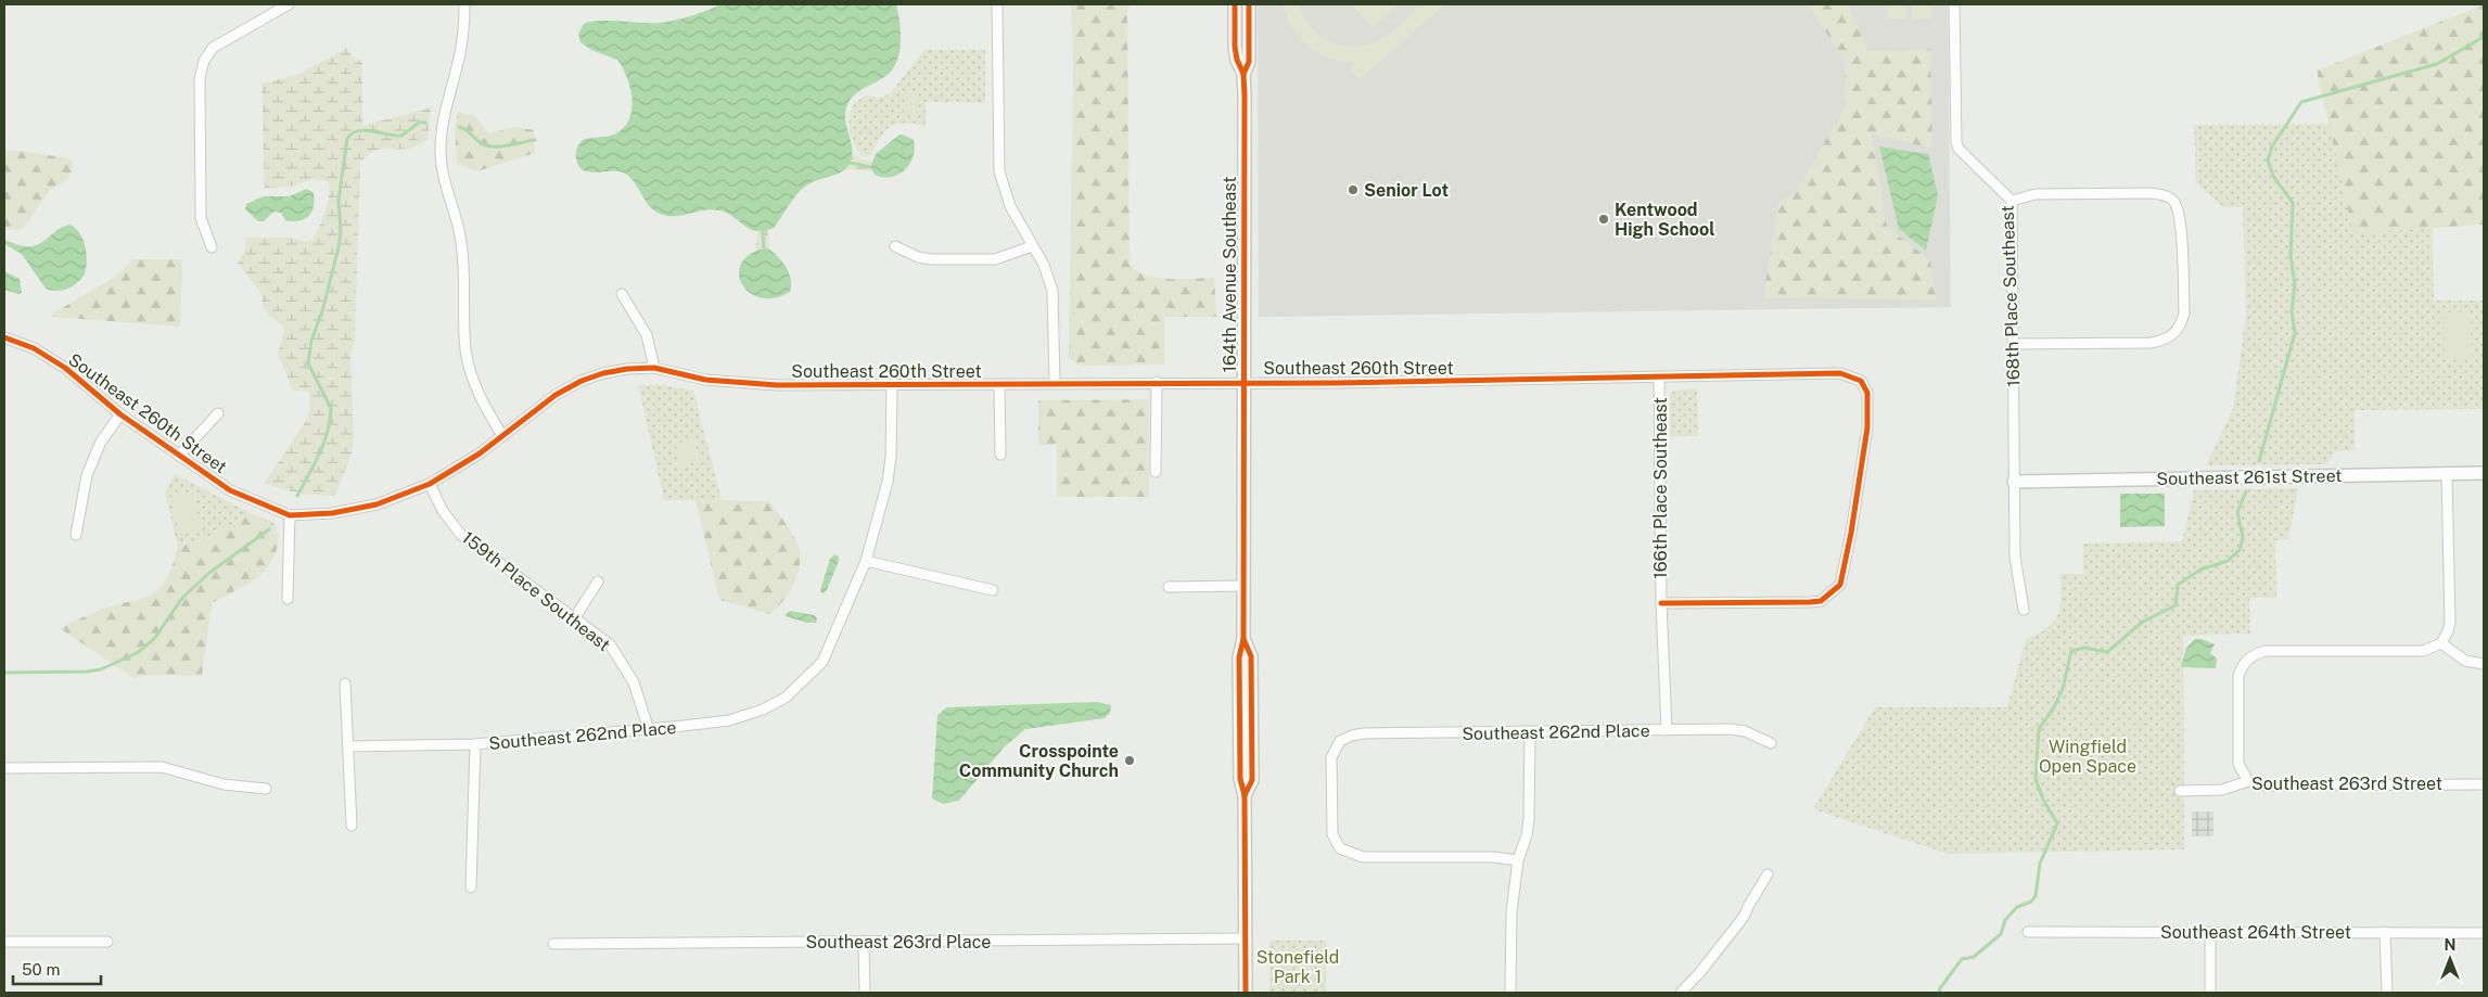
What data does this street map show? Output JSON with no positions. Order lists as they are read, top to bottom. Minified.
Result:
{"streets":{"street":["164th Avenue Southeast","168th Place Southeast","Southeast 260th Street","Southeast 261st Street","166th Place Southeast","159th Place Southeast","Southeast 262nd Place","Southeast 263rd Street","Southeast 264th Street","Southeast 263rd Place"]},"crossings":[["164th Avenue Southeast","Southeast 260th Street"],["164th Avenue Southeast","Southeast 263rd Place"],["168th Place Southeast","Southeast 261st Street"],["Southeast 260th Street","166th Place Southeast"],["Southeast 260th Street","159th Place Southeast"],["Southeast 260th Street","Southeast 262nd Place"],["166th Place Southeast","Southeast 262nd Place"],["159th Place Southeast","Southeast 262nd Place"]],"parks":["Wingfield Open Space","Stonefield Park 1"],"places":["Senior Lot","Kentwood High School","Crosspointe Community Church"],"scale_bar":"50 m","north":"top"}
